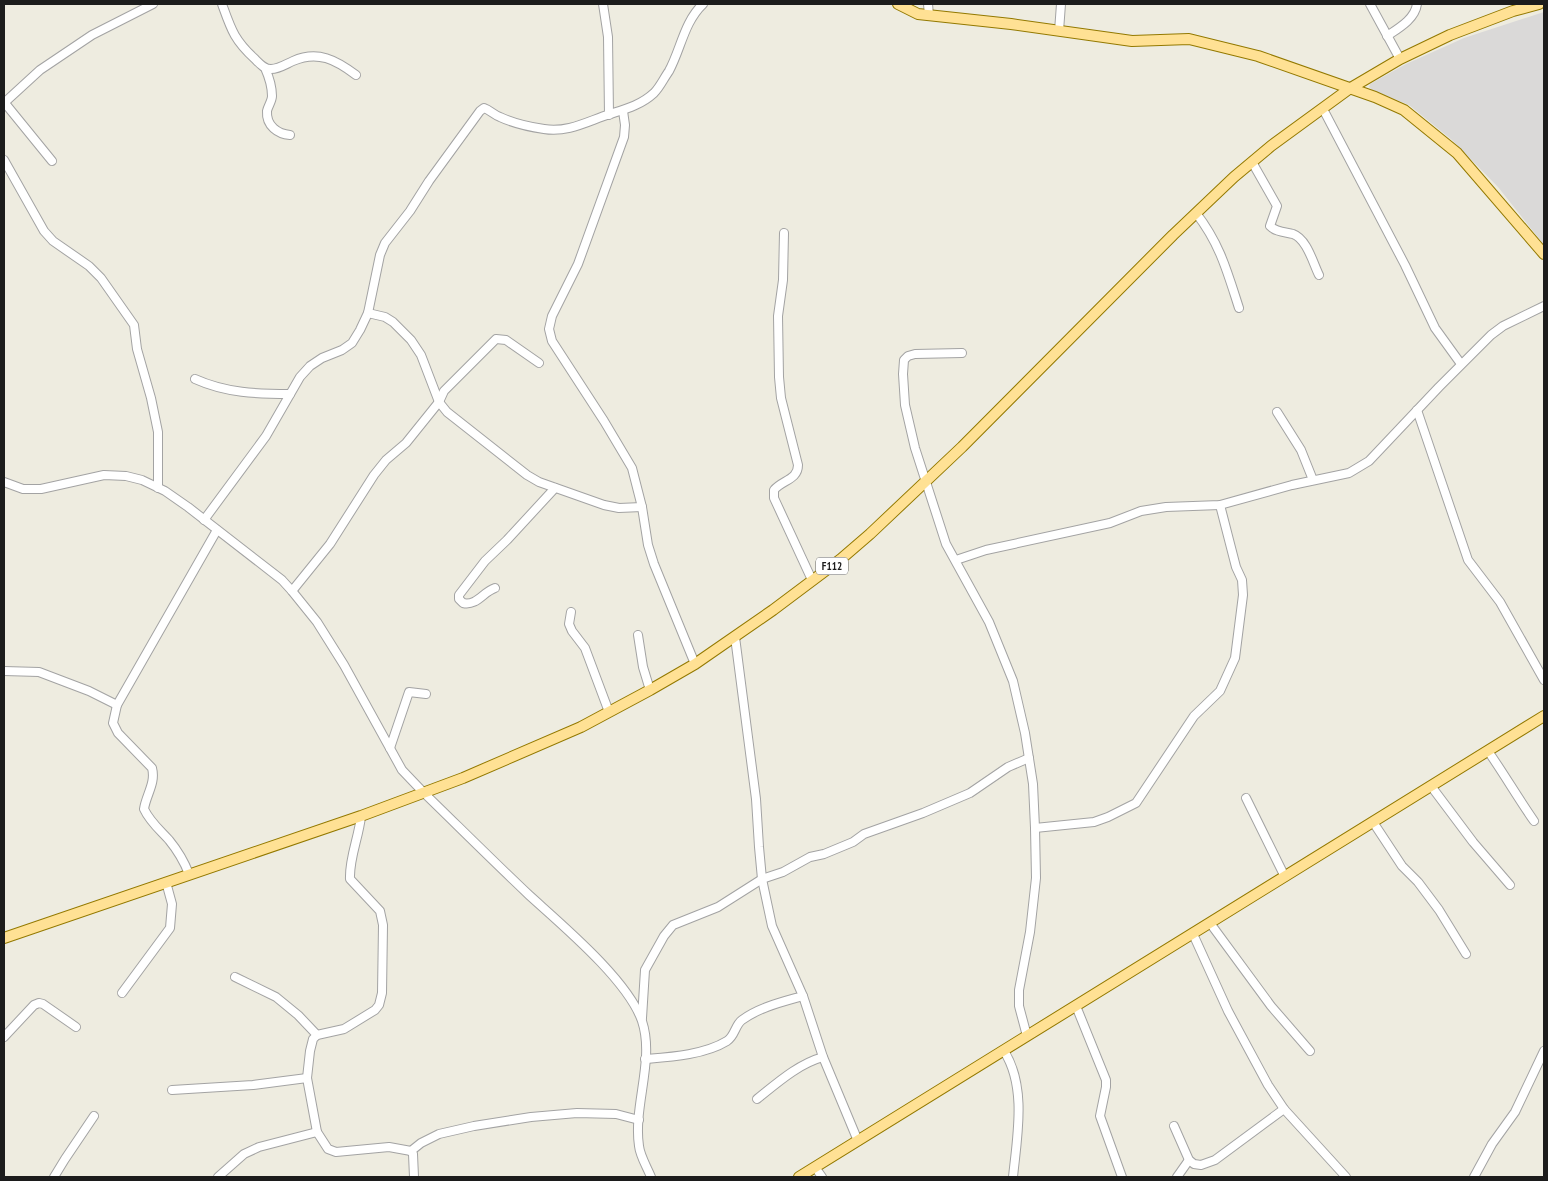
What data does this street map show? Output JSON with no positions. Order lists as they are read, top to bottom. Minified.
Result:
{"streets":{"main road":["F112"]}}
